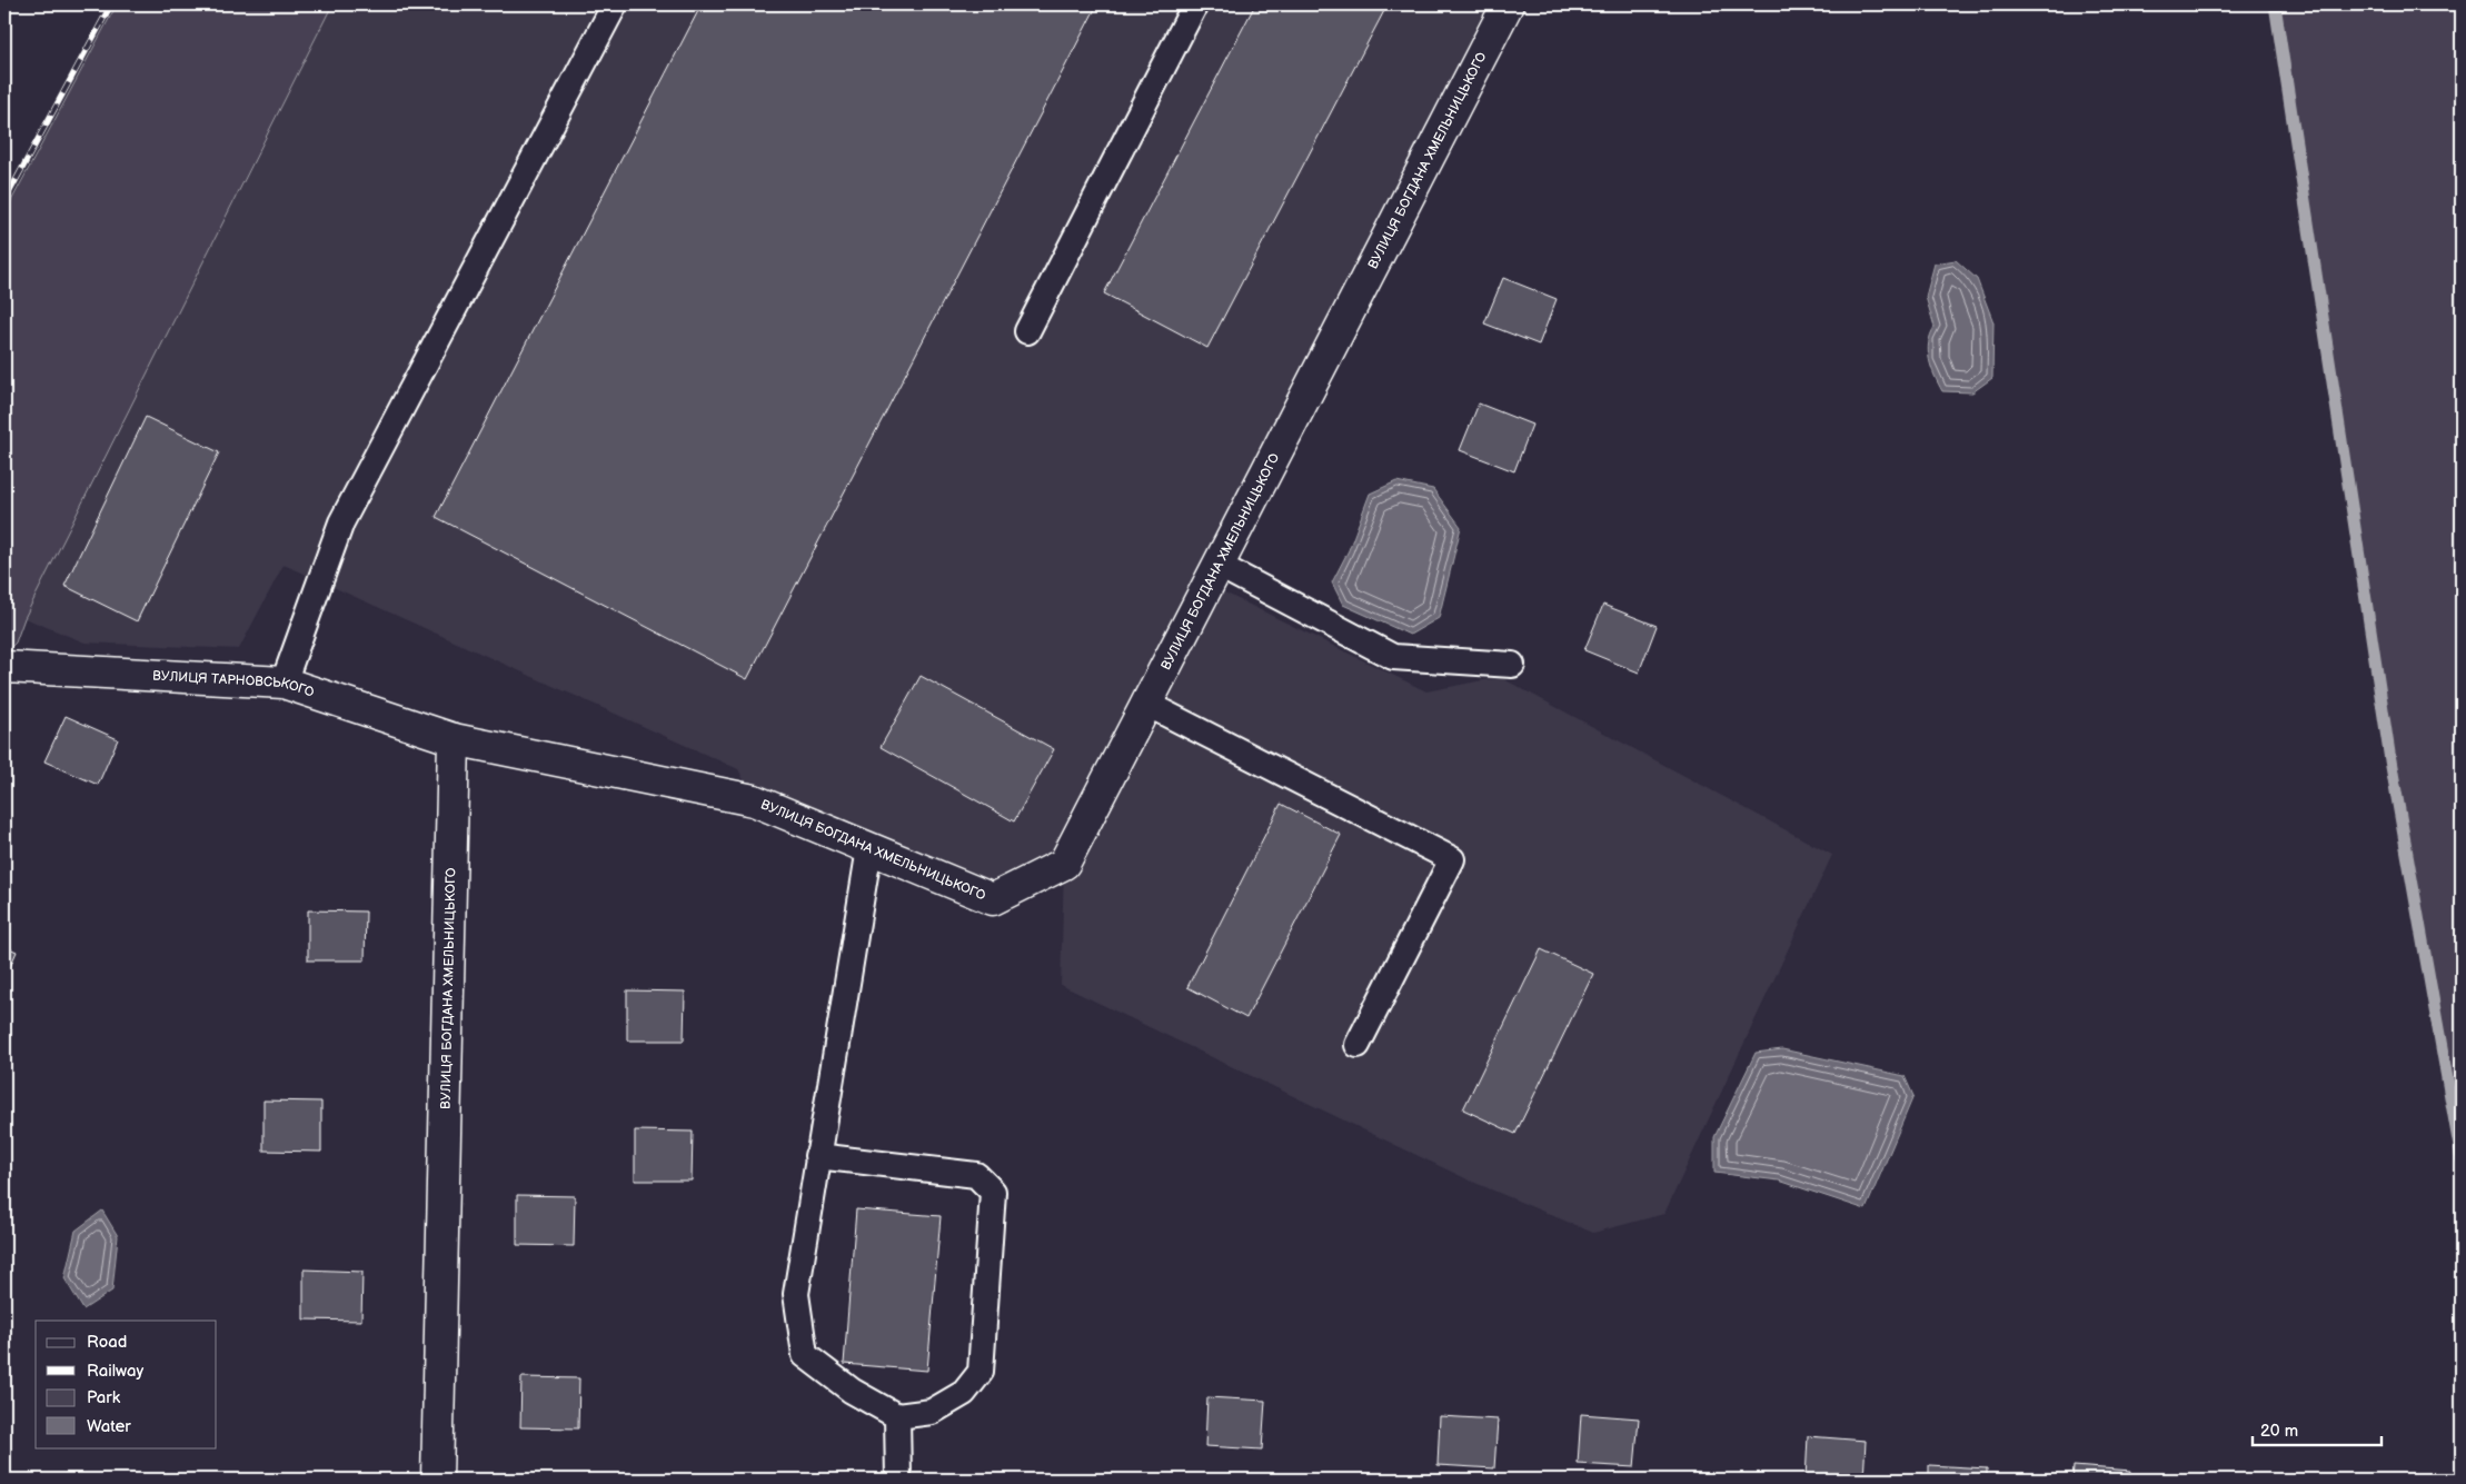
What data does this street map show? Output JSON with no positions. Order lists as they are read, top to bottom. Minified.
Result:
{"streets":{"street":["ВУЛИЦЯ БОГДАНА ХМЕЛЬНИЦЬКОГО","ВУЛИЦЯ ТАРНОВСЬКОГО"]},"crossings":[["ВУЛИЦЯ БОГДАНА ХМЕЛЬНИЦЬКОГО","ВУЛИЦЯ ТАРНОВСЬКОГО"]],"legend":["Road","Railway","Park","Water"],"scale_bar":"20 m"}
